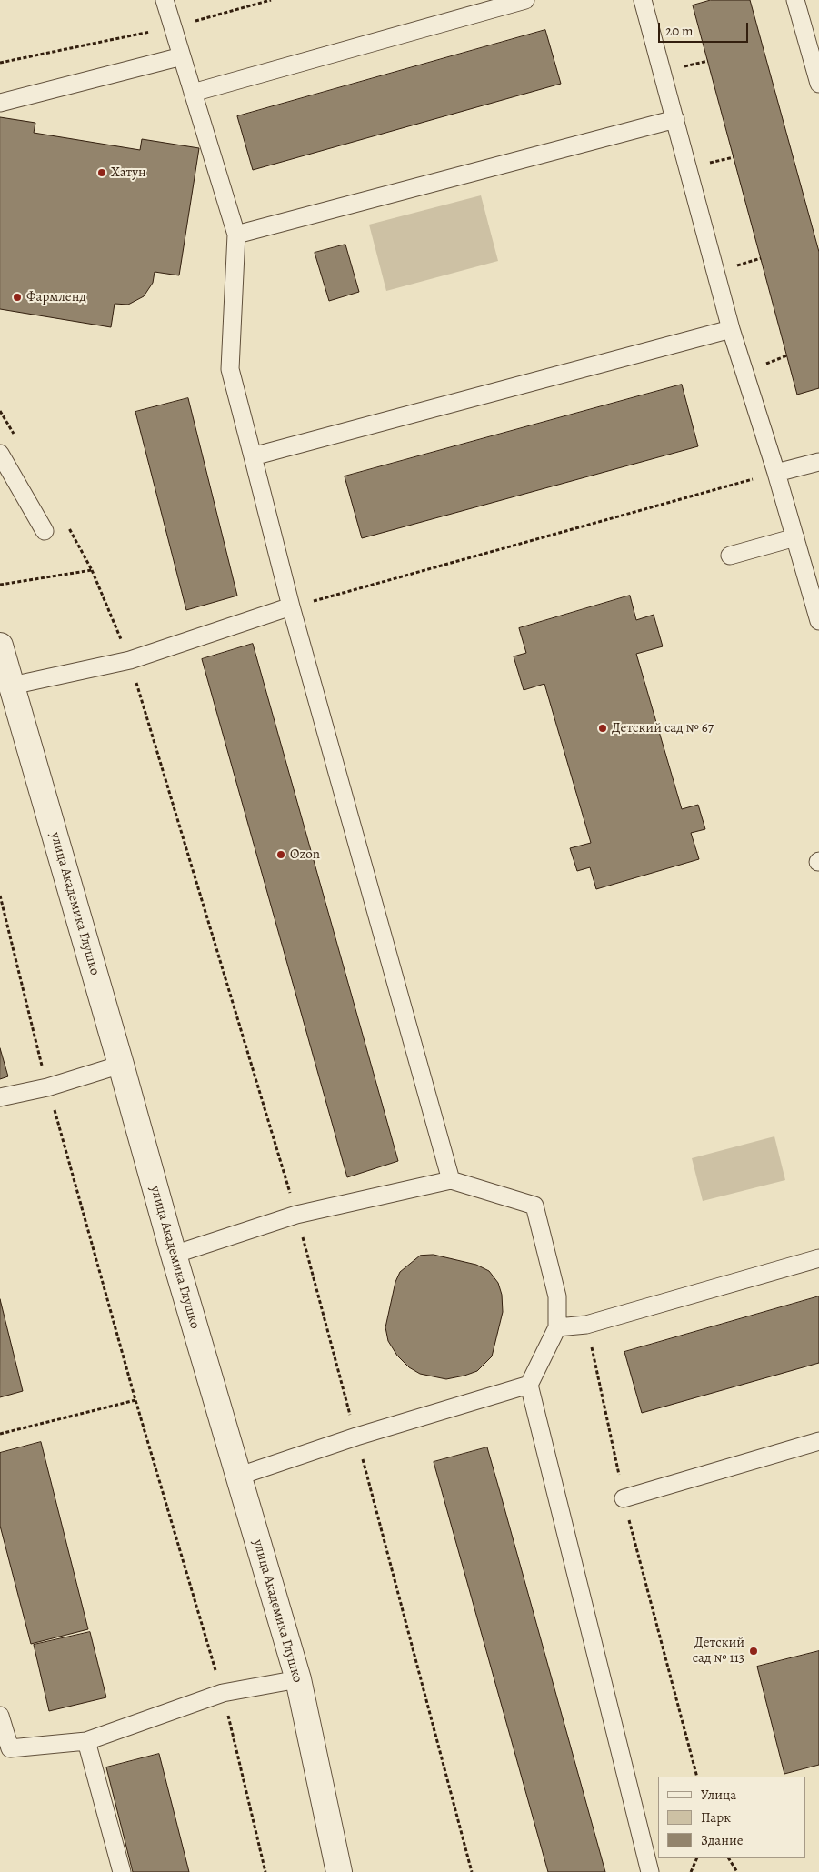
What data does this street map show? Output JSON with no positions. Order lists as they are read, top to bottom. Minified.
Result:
{"streets":{"street":["улица Академика Глушко"]},"places":["Хатун","Фармленд","Детский сад № 67","Ozon","Детский сад № 113"],"legend":["Улица","Парк","Здание"],"scale_bar":"20 m"}
